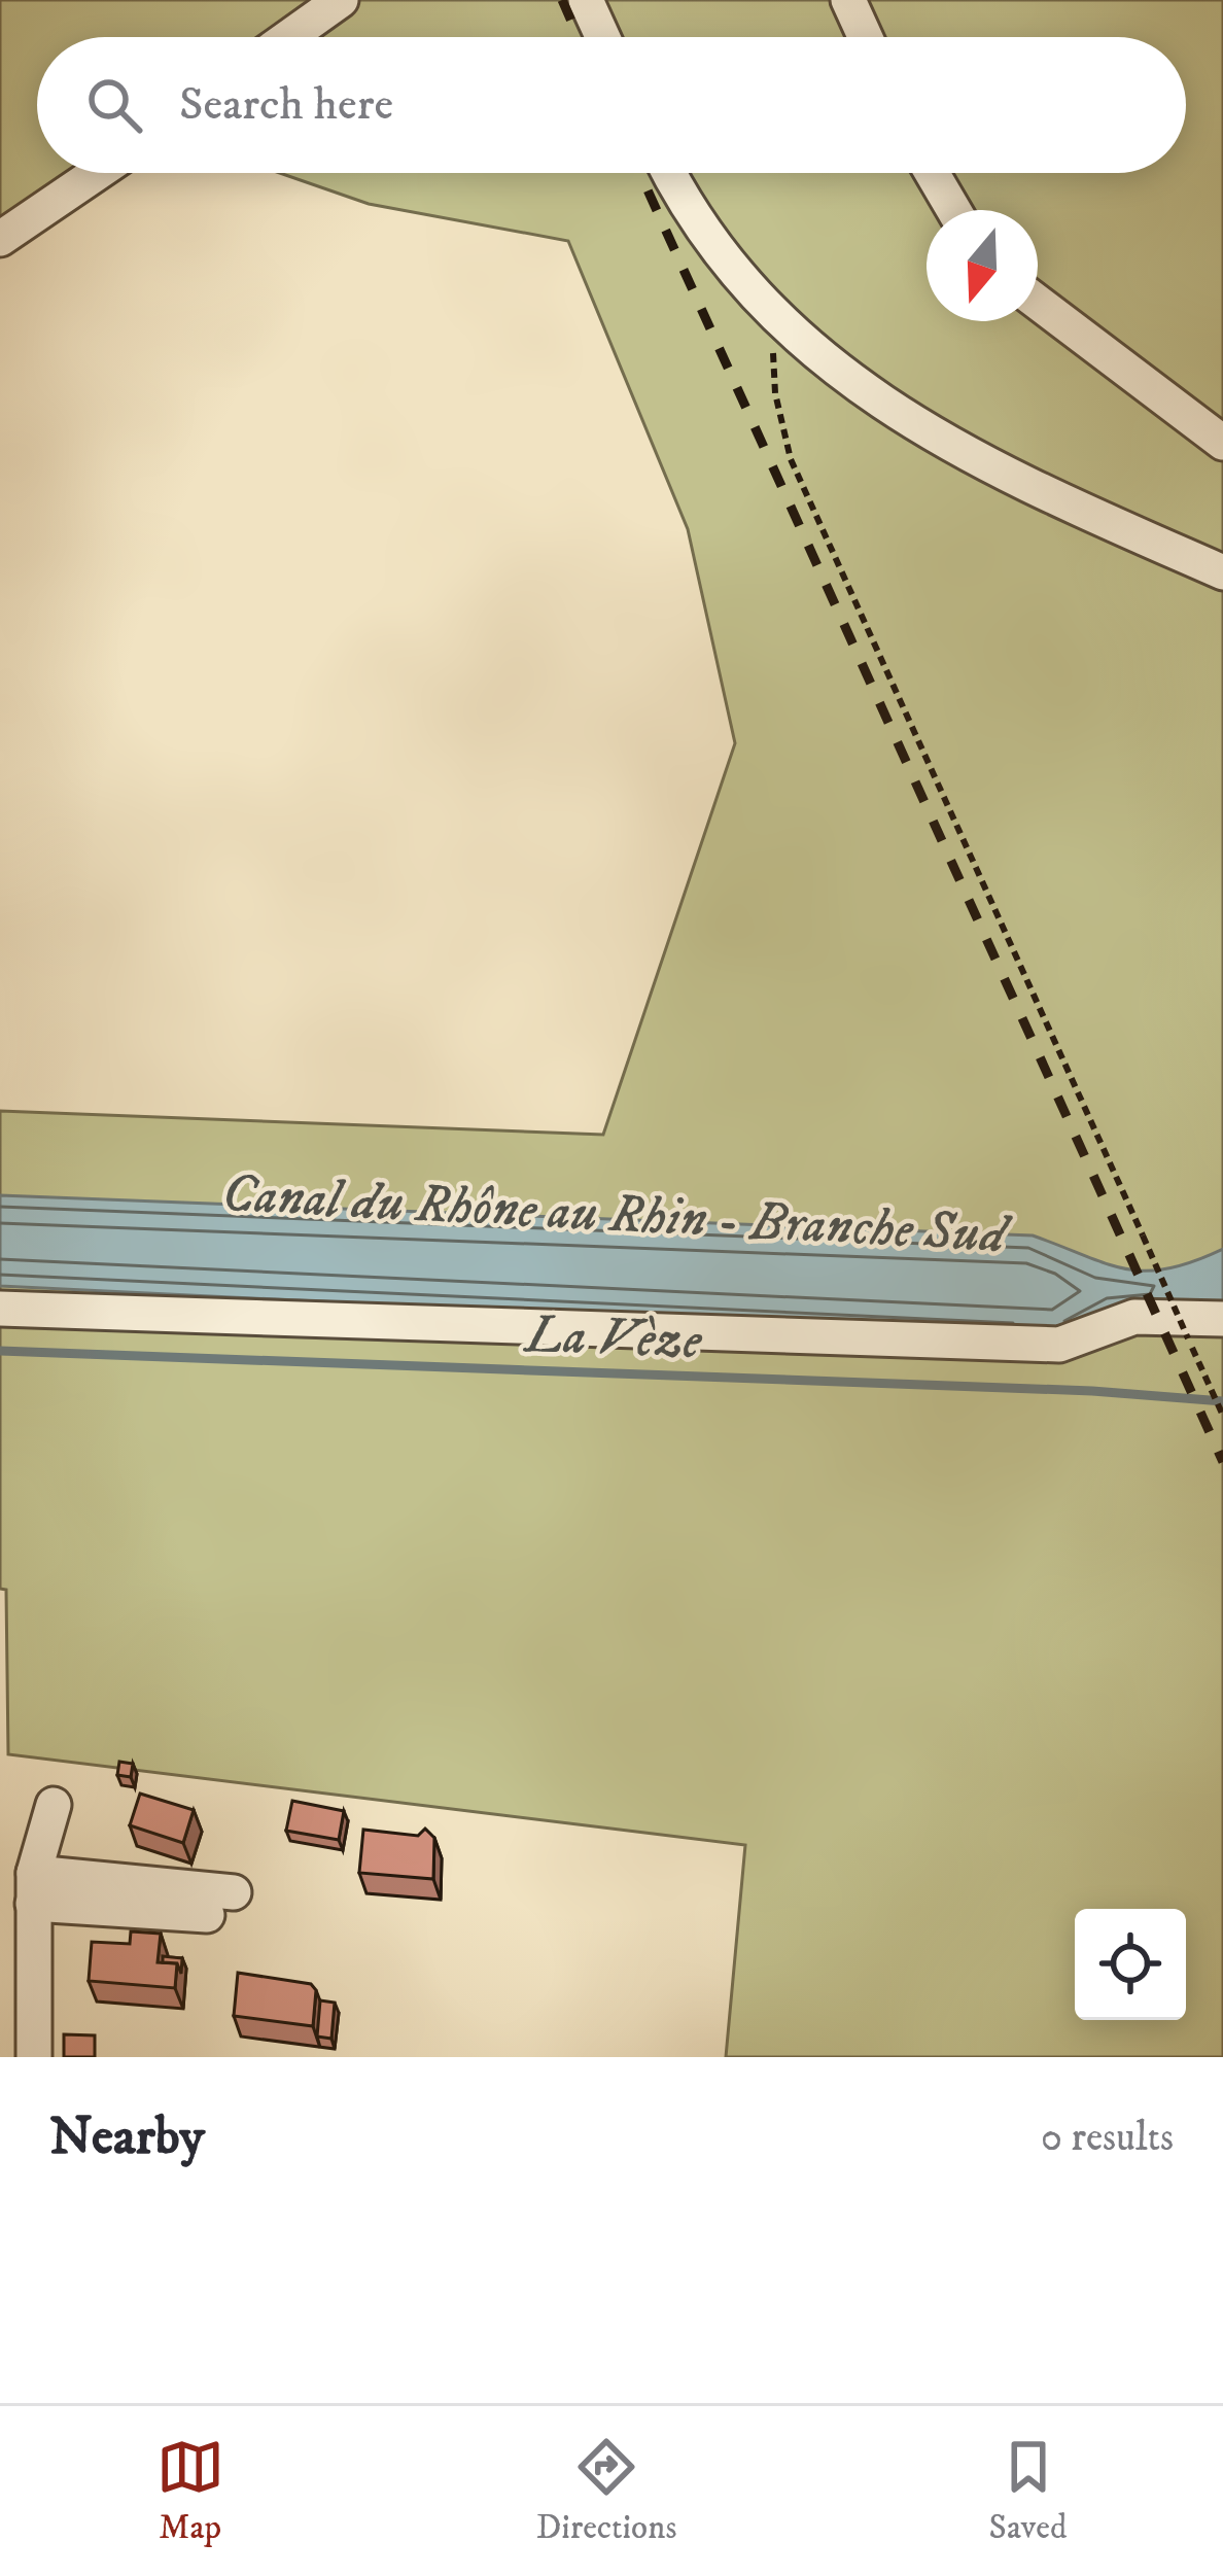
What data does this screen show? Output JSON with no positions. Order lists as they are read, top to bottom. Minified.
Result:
{"water":["Canal du Rhône au Rhin - Branche Sud","La Vèze"],"north":"bottom","page":{"search":"Search here","heading":["Nearby","0 results"],"nav":["Map","Directions","Saved"]}}
